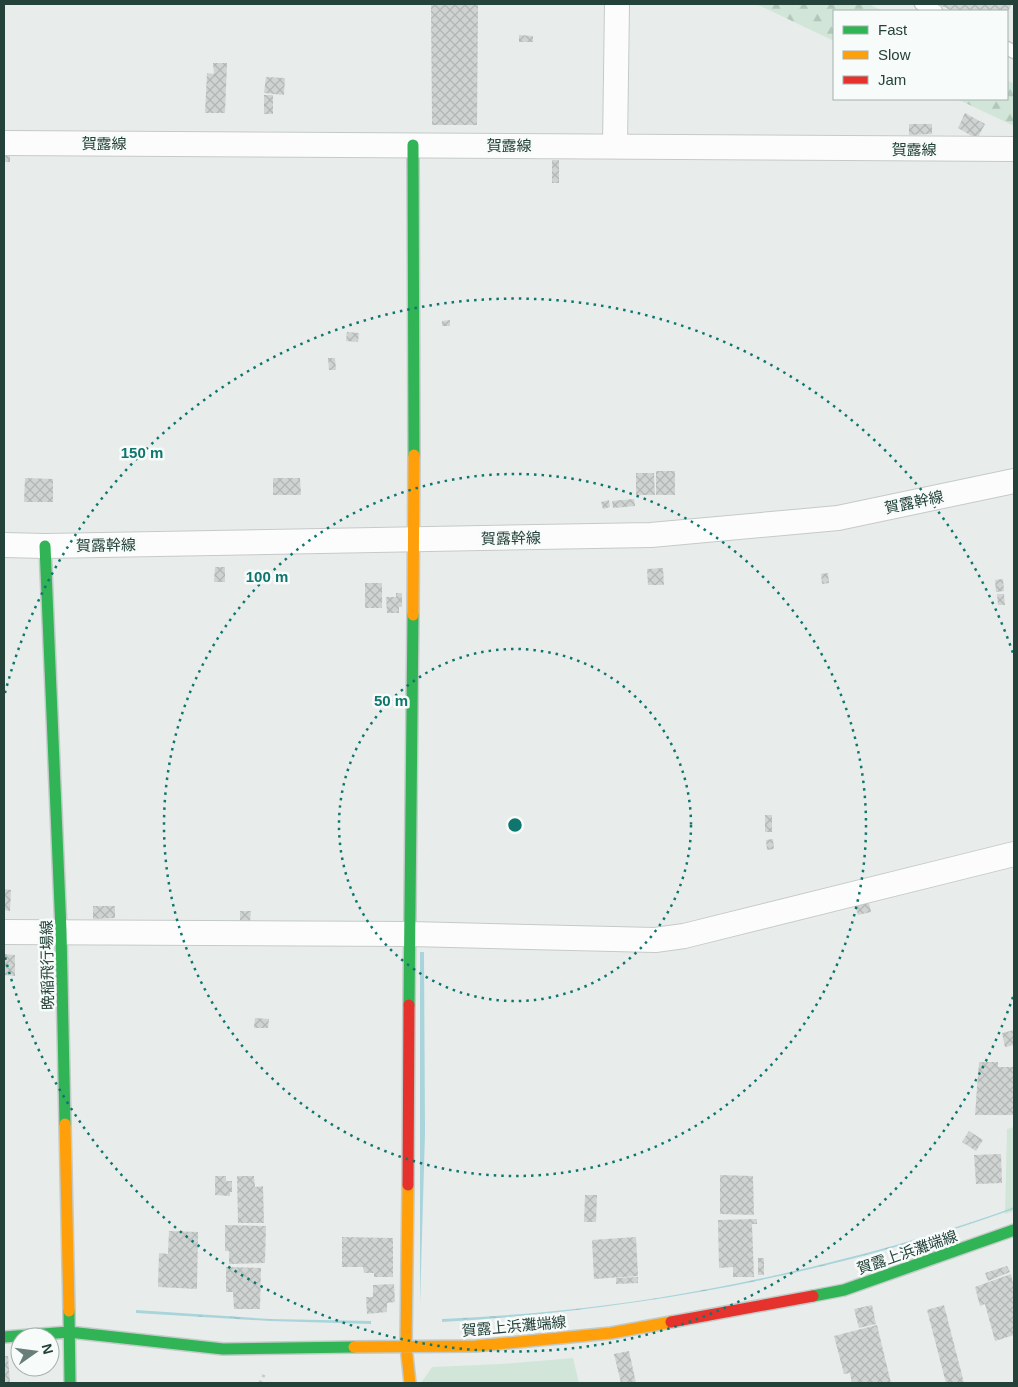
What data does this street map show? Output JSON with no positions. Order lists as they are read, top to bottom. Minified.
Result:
{"streets":{"street":["賀露線","賀露幹線","晩稲飛行場線","賀露上浜灘端線"]},"crossings":[["賀露幹線","晩稲飛行場線"],["晩稲飛行場線","賀露上浜灘端線"]],"legend":["Fast","Slow","Jam"],"north":"right","rings":["150 m","100 m","50 m"]}
